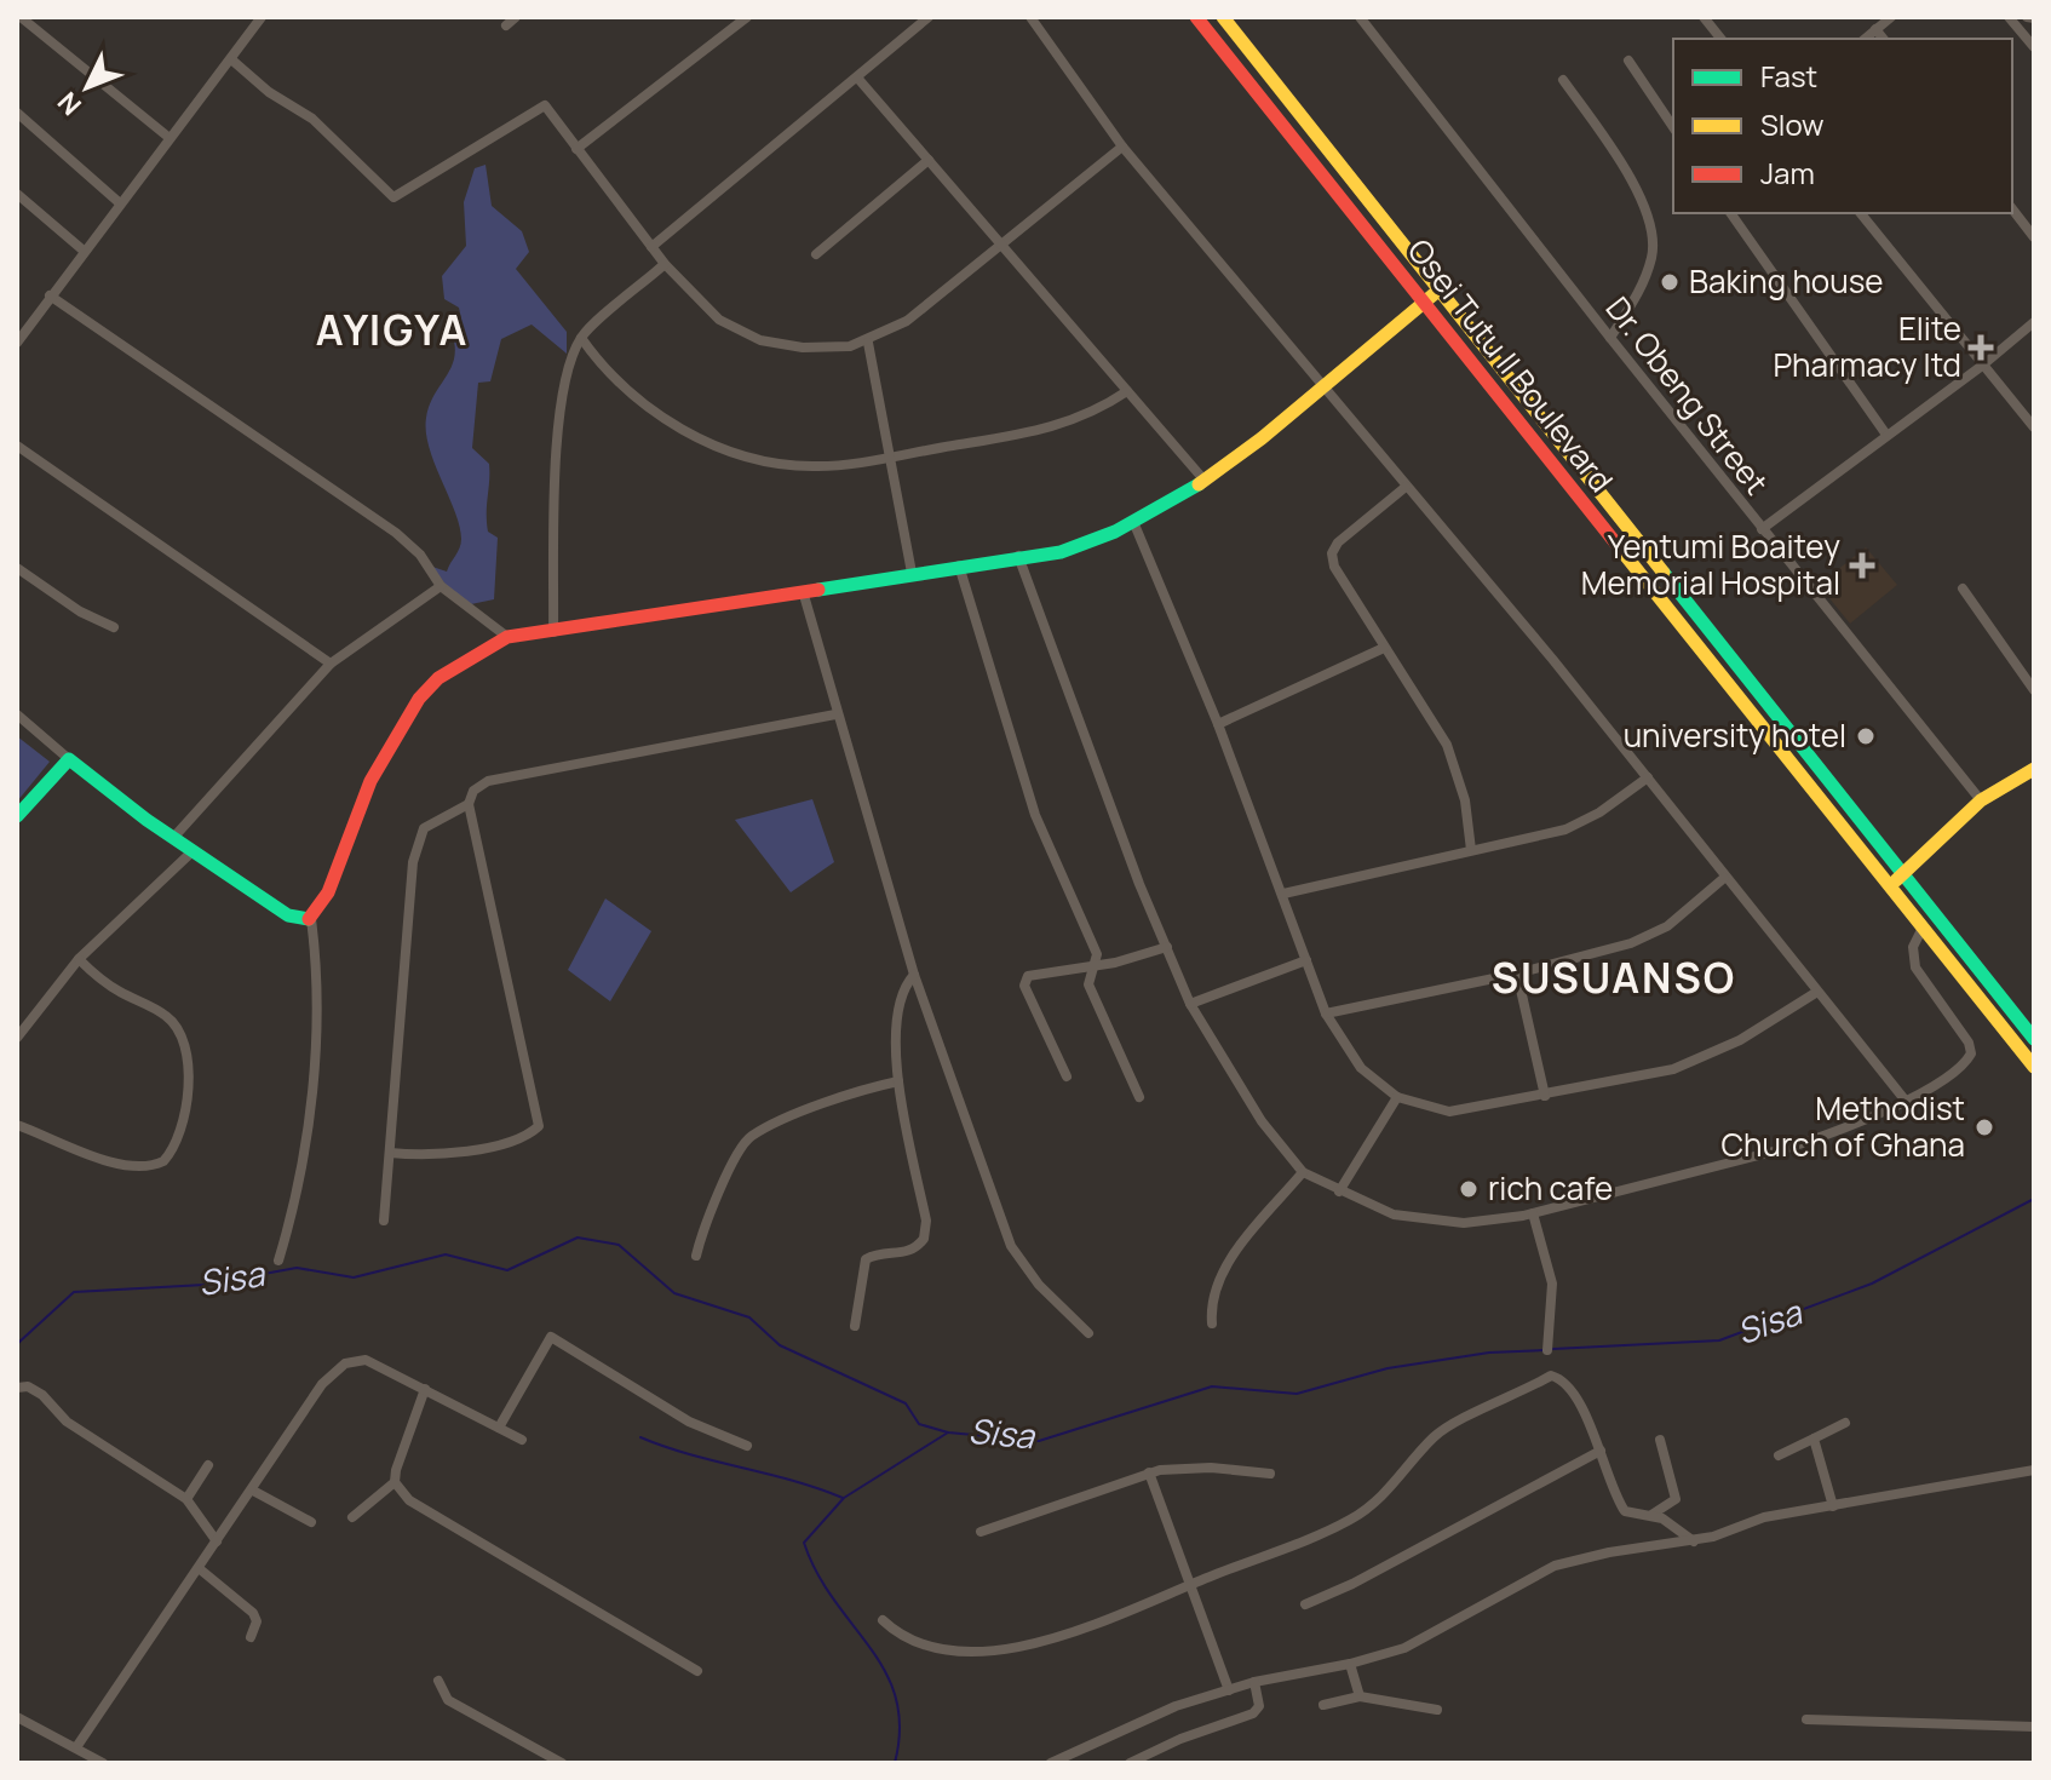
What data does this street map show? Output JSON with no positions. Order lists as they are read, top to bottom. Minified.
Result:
{"streets":{"main road":["Osei Tutu II Boulevard"],"street":["Dr. Obeng Street"]},"districts":["AYIGYA","SUSUANSO"],"water":["Sisa"],"places":{"other":["Baking house","university hotel","Methodist Church of Ghana","rich cafe"],"health":["Elite Pharmacy ltd","Yentumi Boaitey Memorial Hospital"]},"legend":["Fast","Slow","Jam"],"north":"bottom left"}
